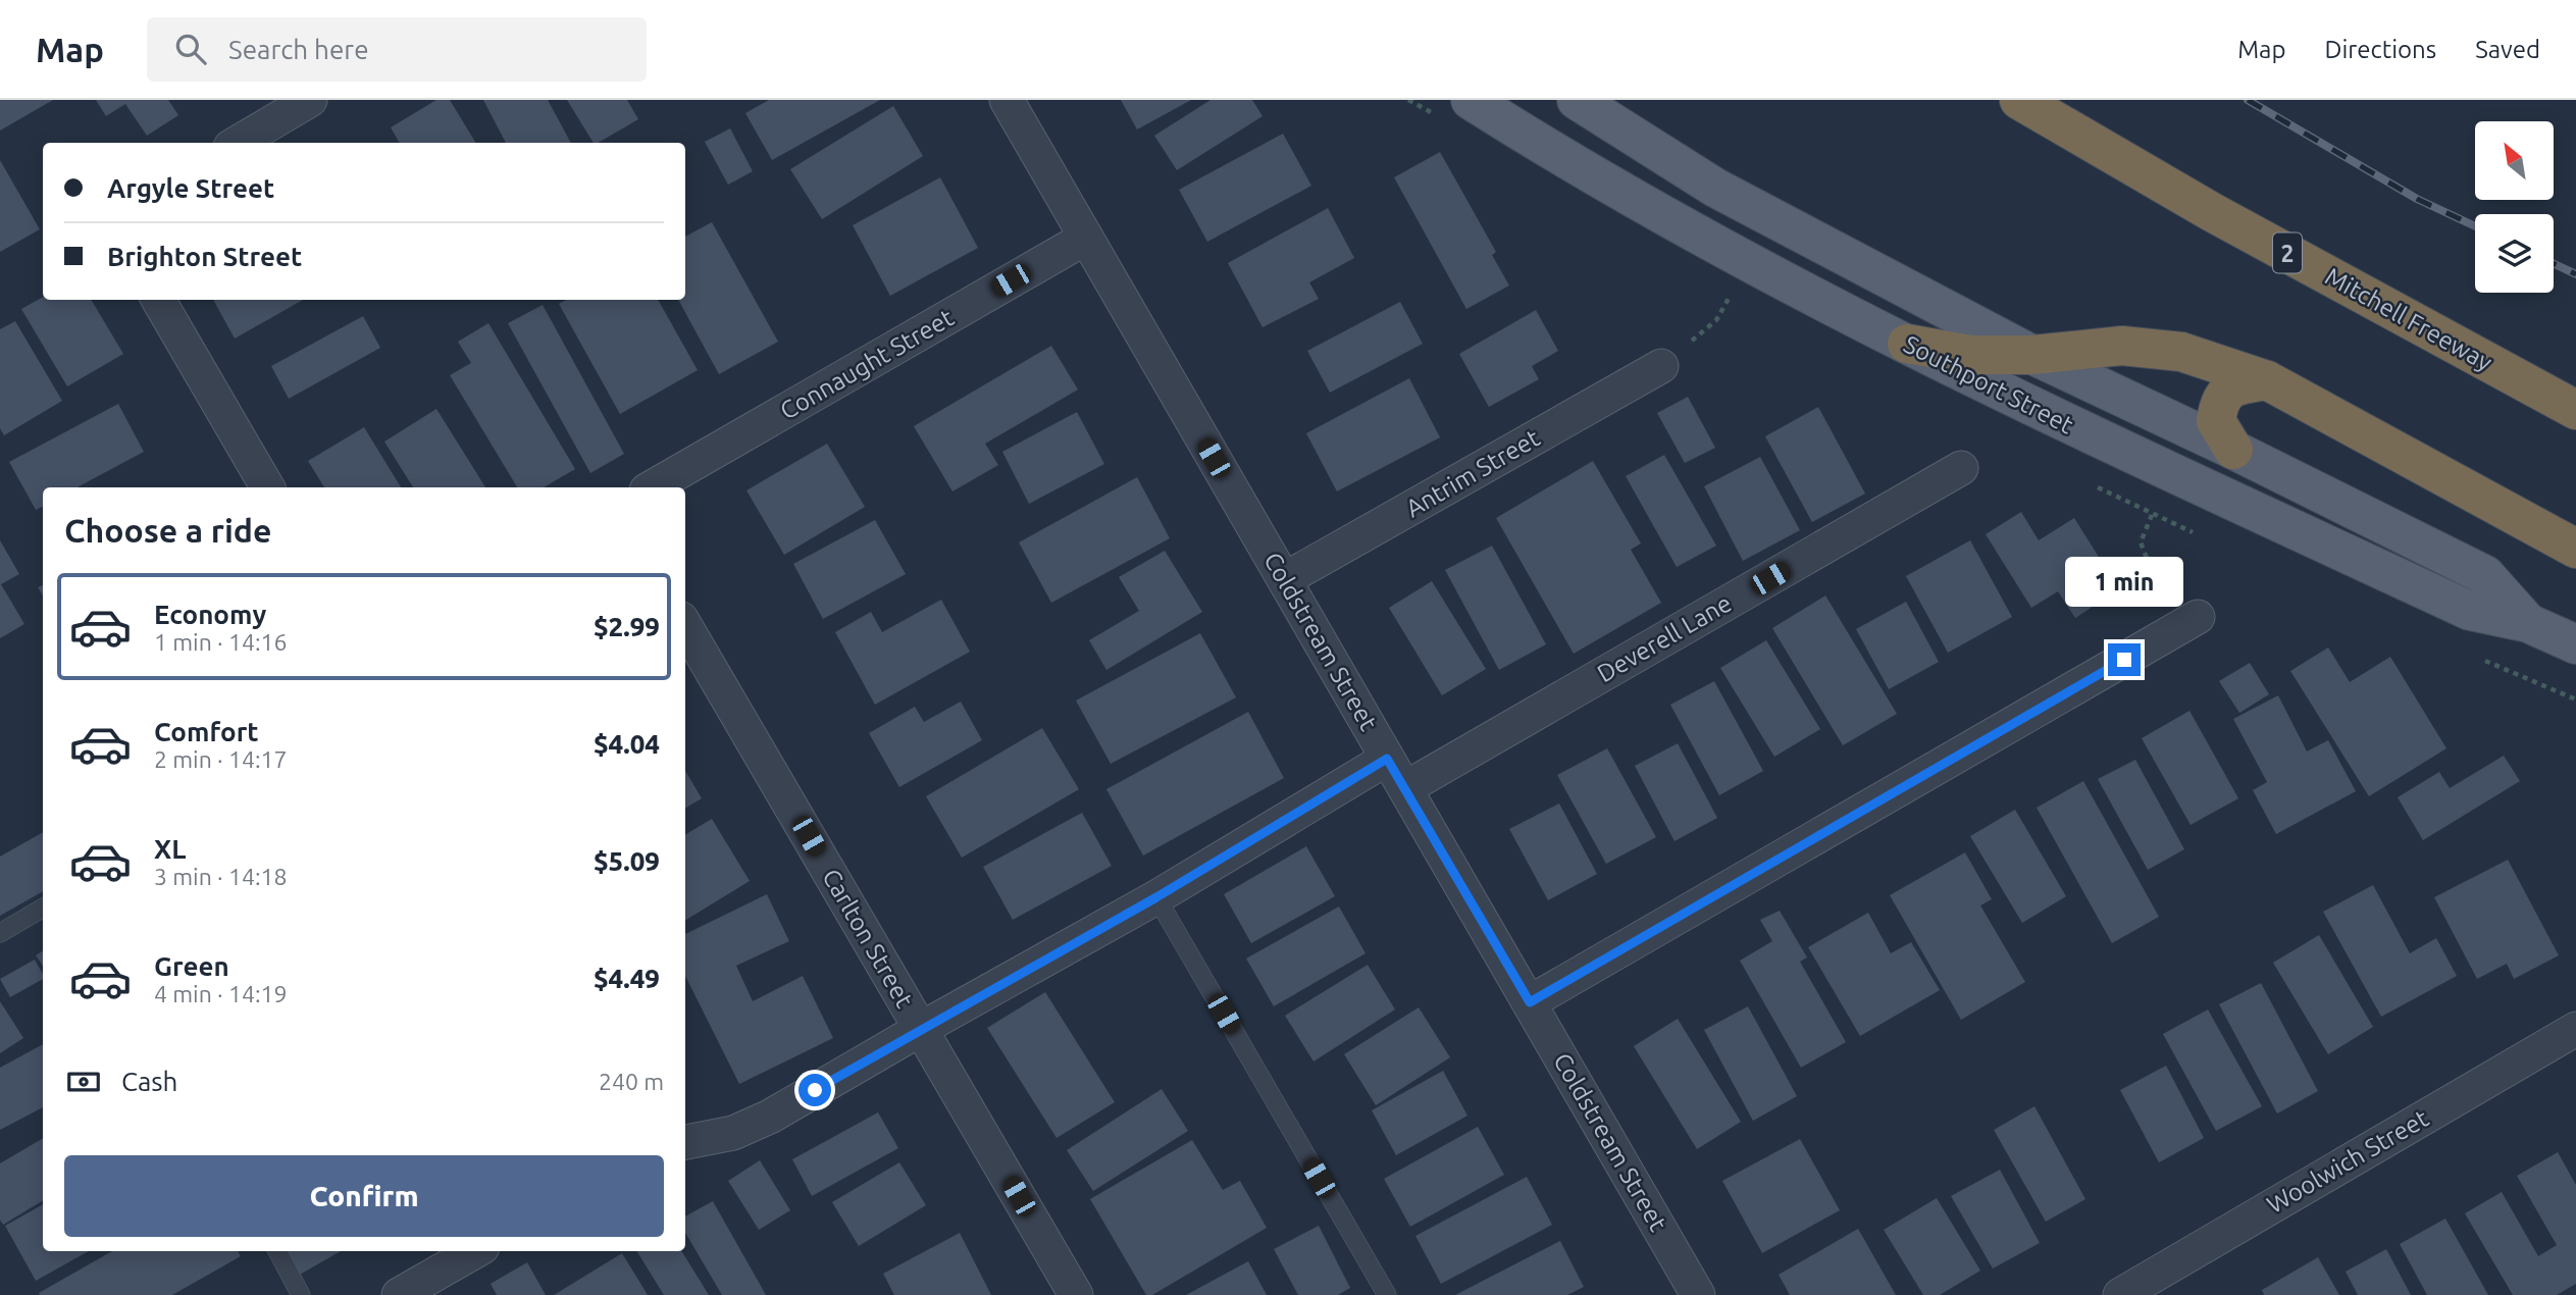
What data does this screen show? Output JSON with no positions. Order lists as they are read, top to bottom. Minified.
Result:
{"streets":{"highway":["2","Mitchell Freeway"],"main road":["Southport Street"],"street":["Connaught Street","Antrim Street","Deverell Lane","Coldstream Street","Carlton Street","Woolwich Street"]},"crossings":[["Connaught Street","Coldstream Street"],["Antrim Street","Coldstream Street"],["Deverell Lane","Coldstream Street"]],"north":"top left","page":{"header":"Map","search":"Search here","nav":["Map","Directions","Saved"],"banner":["Argyle Street","Brighton Street"],"heading":"Choose a ride","bubble":"1 min","list":[{"name":"Economy","note":"1 min · 14:16","value":"$2.99"},{"name":"Comfort","note":"2 min · 14:17","value":"$4.04"},{"name":"XL","note":"3 min · 14:18","value":"$5.09"},{"name":"Green","note":"4 min · 14:19","value":"$4.49"}],"pay":["Cash","240 m"],"buttons":"Confirm"}}
